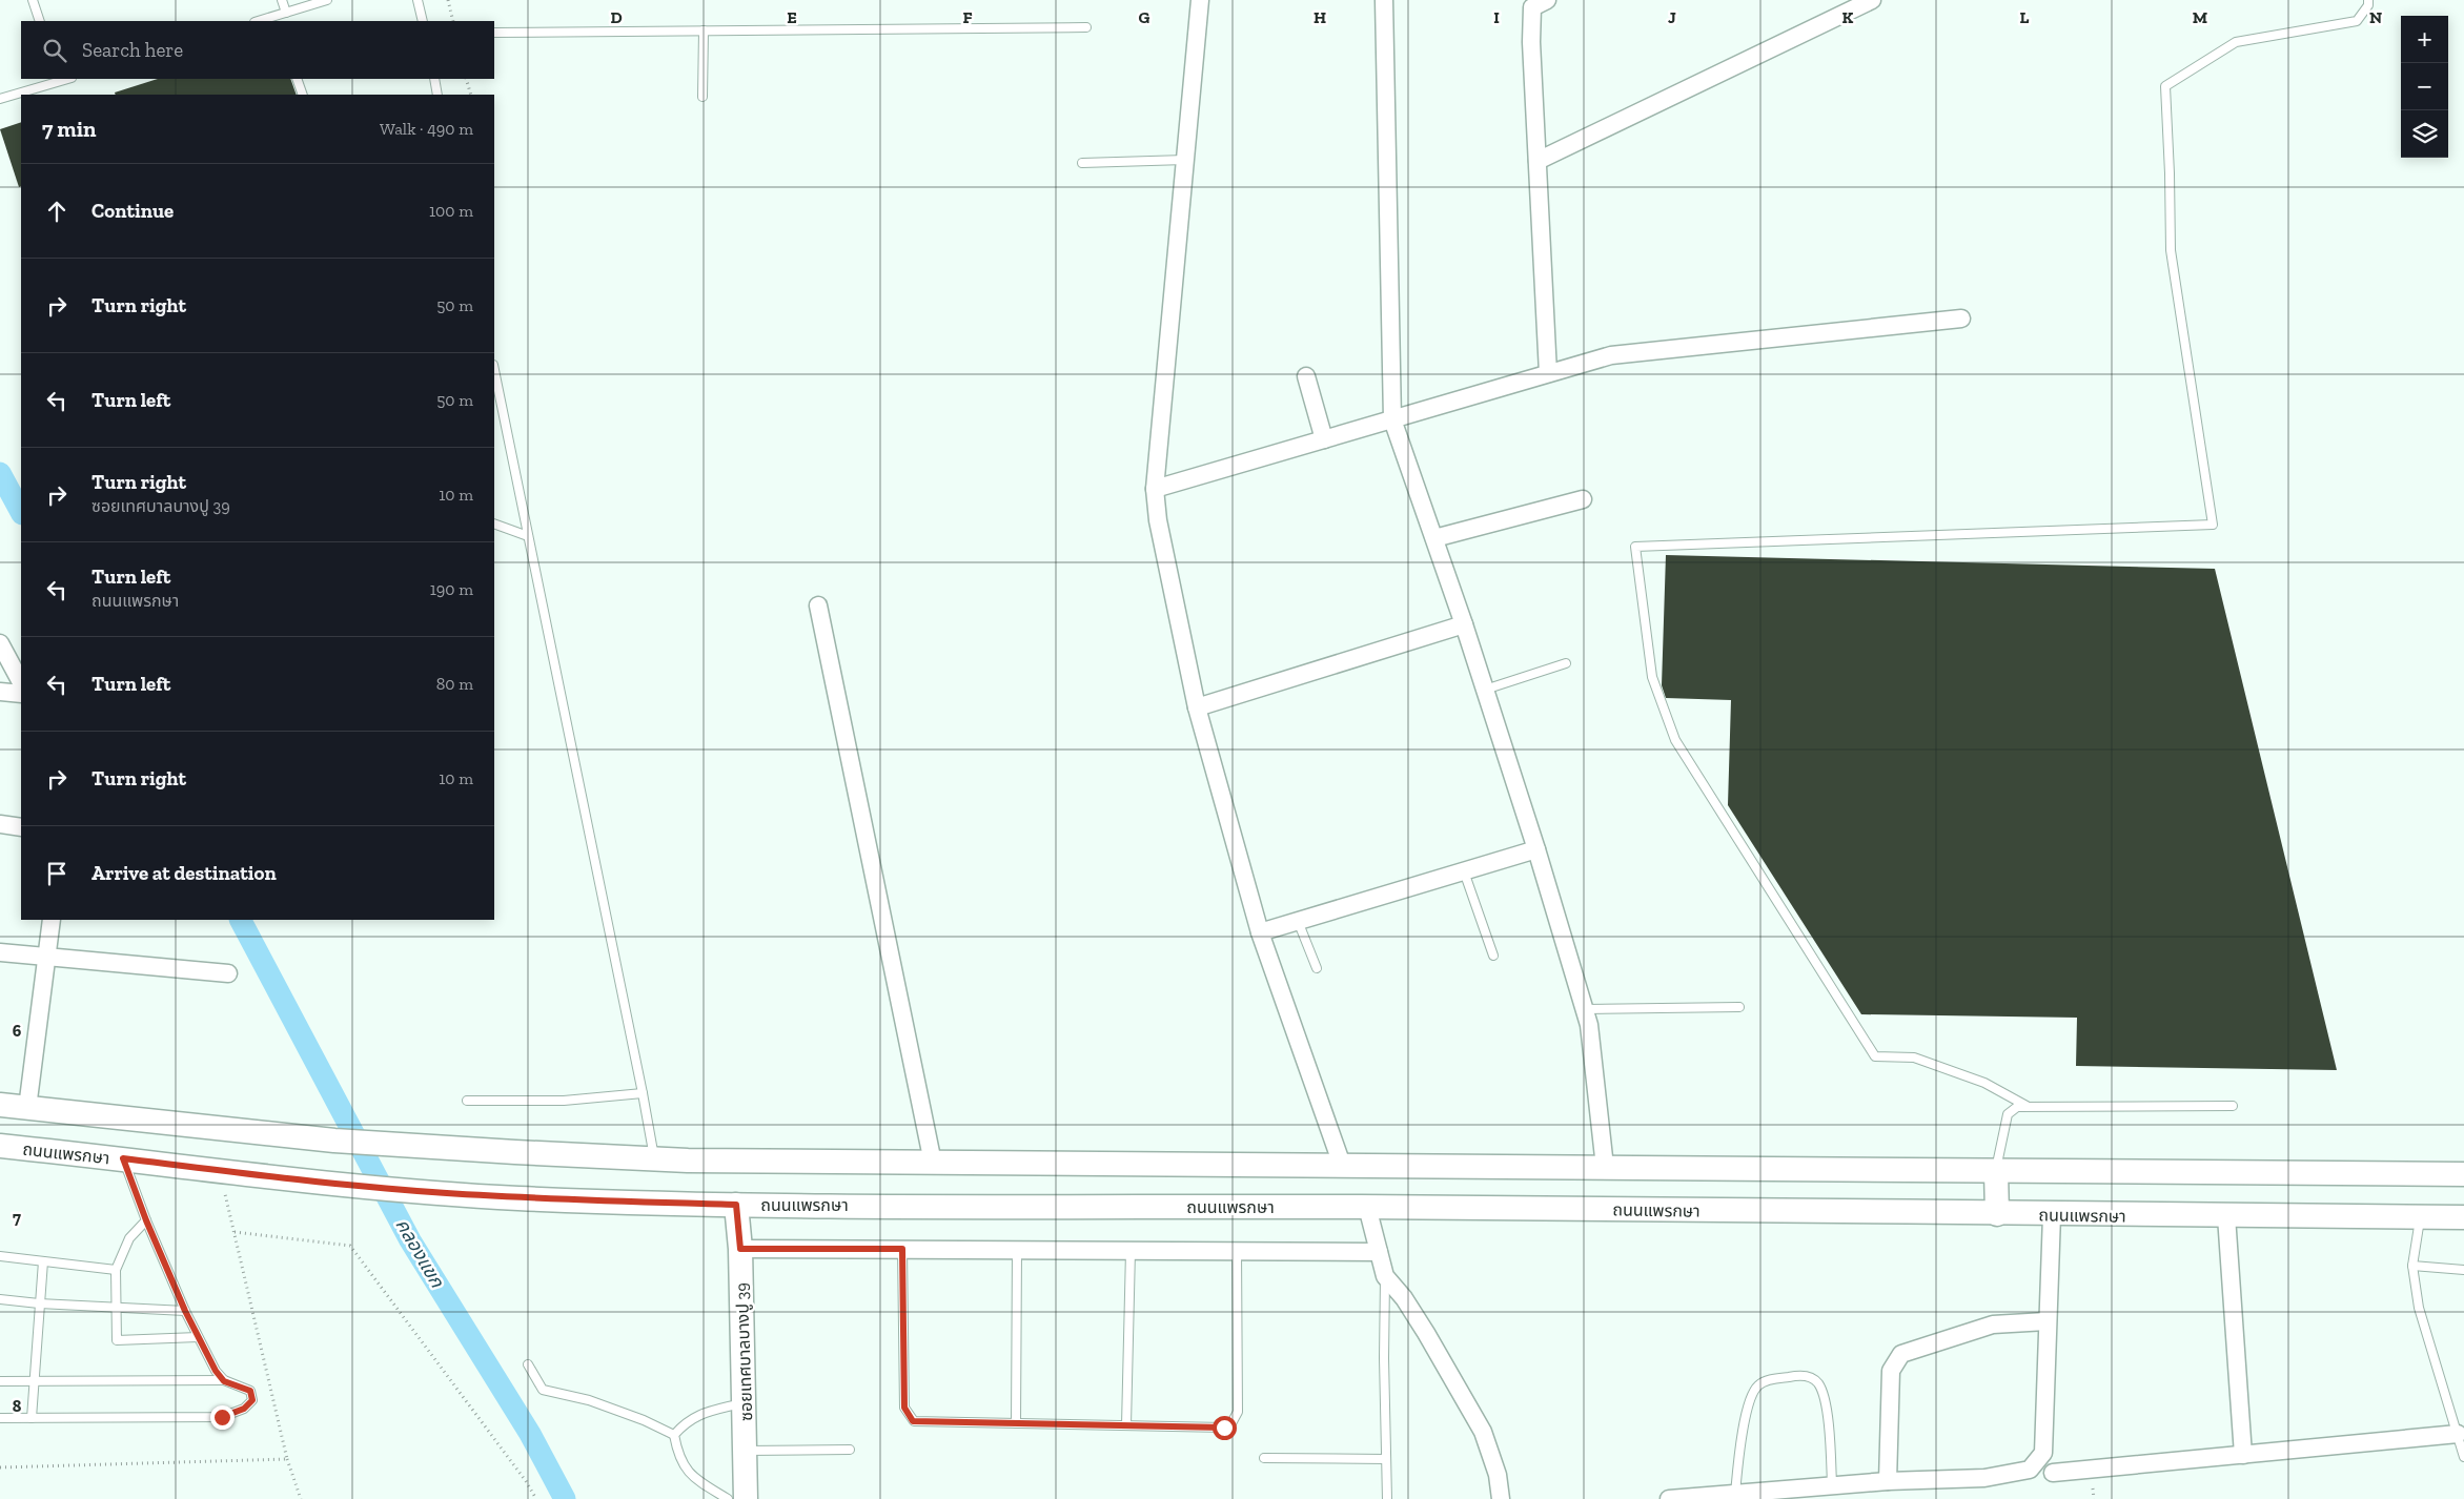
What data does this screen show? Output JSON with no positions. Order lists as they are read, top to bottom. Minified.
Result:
{"streets":{"main road":["ถนนแพรกษา","ซอยเทศบาลบางปู 39"]},"crossings":[["ถนนแพรกษา","ซอยเทศบาลบางปู 39"]],"water":["คลองแขก"],"page":{"map_buttons":["+","−"],"search":"Search here","heading":["7 min","Walk · 490 m"],"list":[["Continue","100 m"],["Turn right","50 m"],["Turn left","50 m"],["Turn right","ซอยเทศบาลบางปู 39","10 m"],["Turn left","ถนนแพรกษา","190 m"],["Turn left","80 m"],["Turn right","10 m"],"Arrive at destination"]},"grid":{"columns":["D","E","F","G","H","I","J","K","L","M","N"],"rows":["6","7","8"]}}
